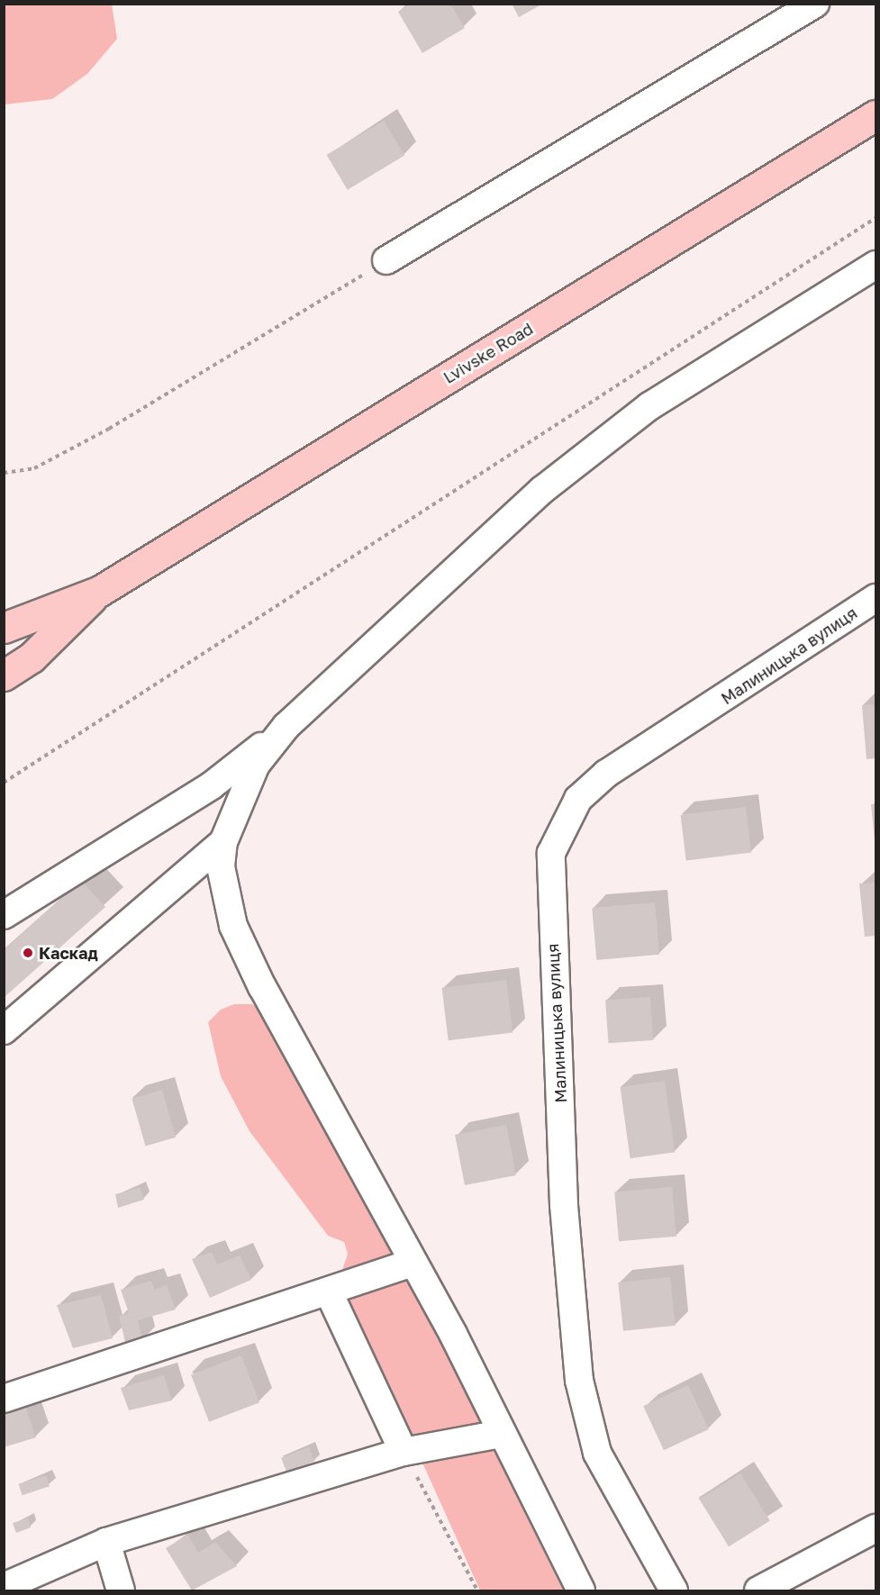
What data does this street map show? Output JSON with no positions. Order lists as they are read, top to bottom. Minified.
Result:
{"streets":{"main road":["Lvivske Road"],"street":["Малиницька вулиця"]},"places":["Каскад"]}
